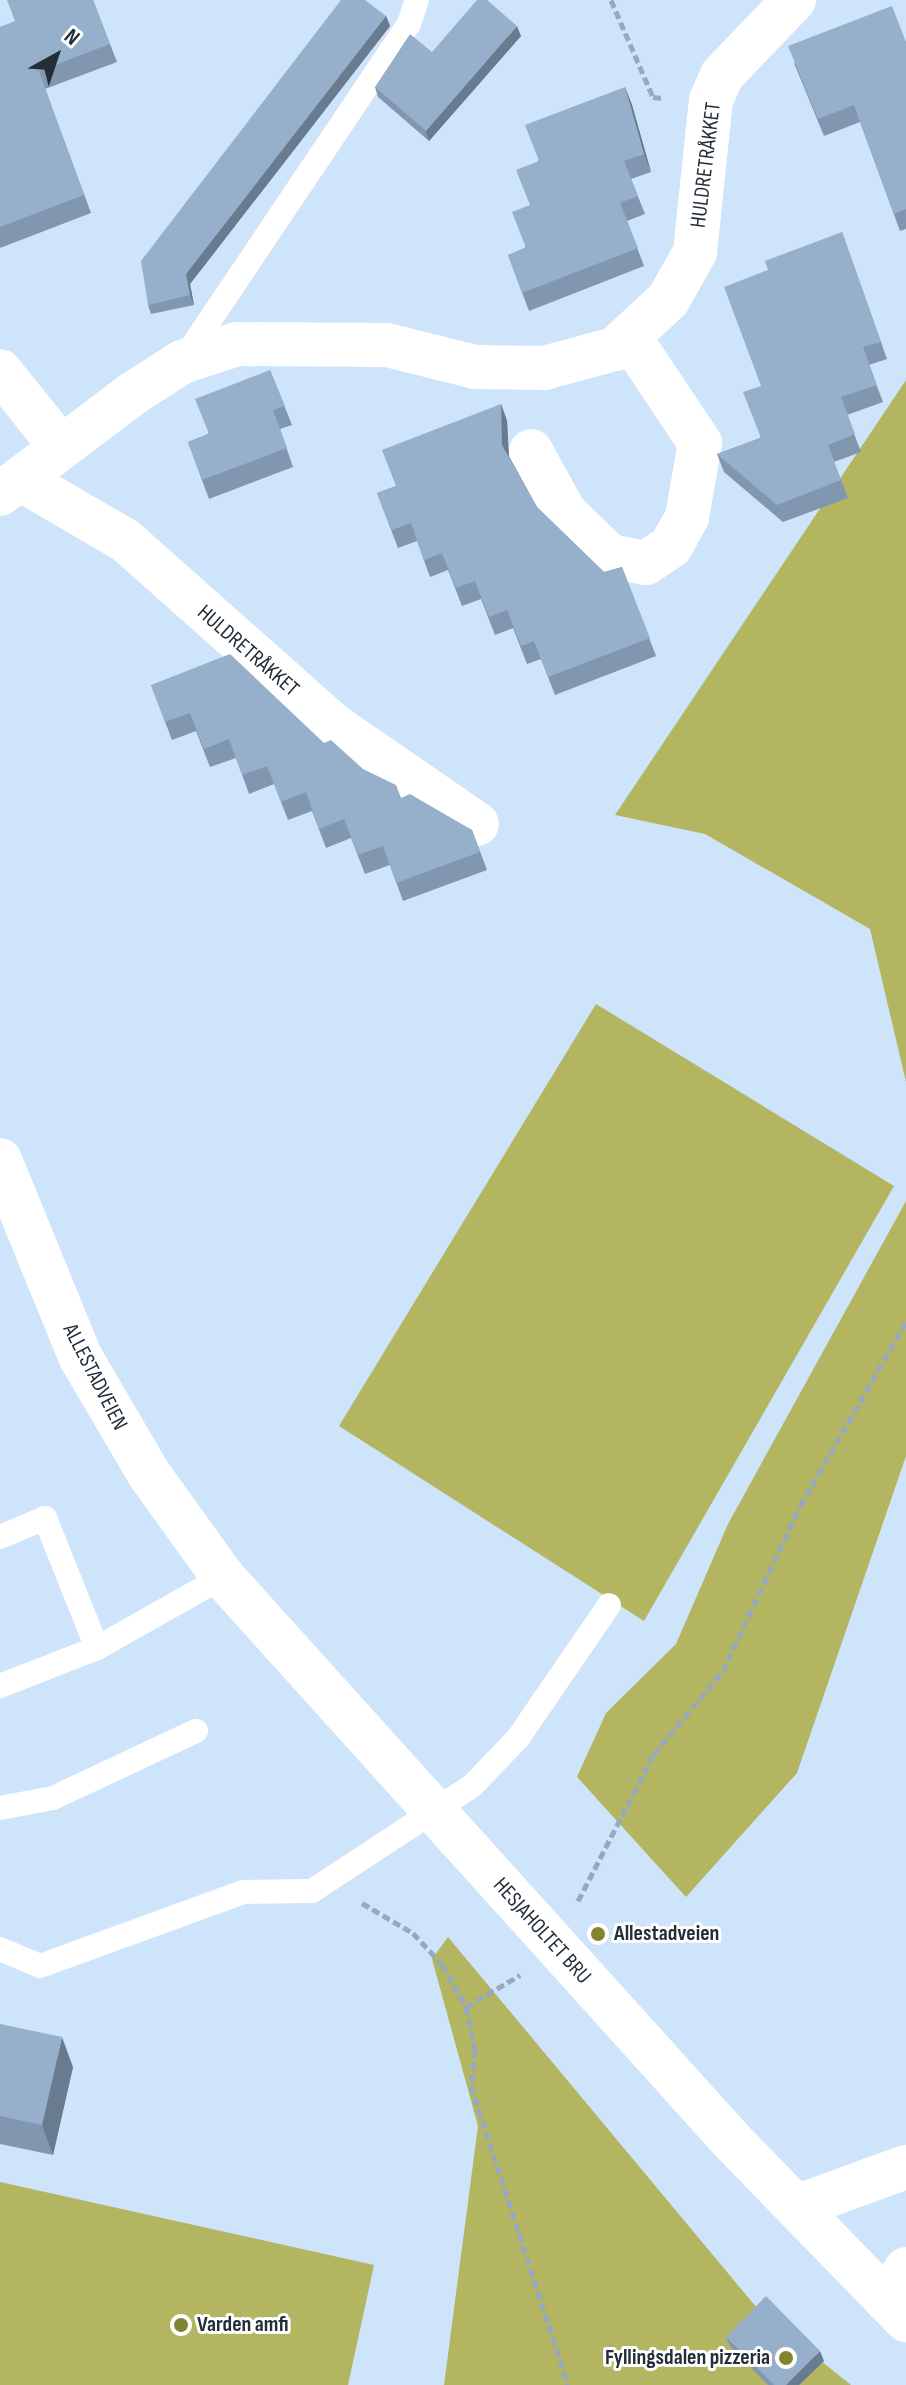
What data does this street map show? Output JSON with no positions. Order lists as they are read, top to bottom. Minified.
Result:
{"streets":{"street":["HULDRETRÅKKET","ALLESTADVEIEN","HESJAHOLTET BRU"]},"crossings":[["ALLESTADVEIEN","HESJAHOLTET BRU"]],"places":["Allestadveien","Varden amfi","Fyllingsdalen pizzeria"],"north":"top right"}
